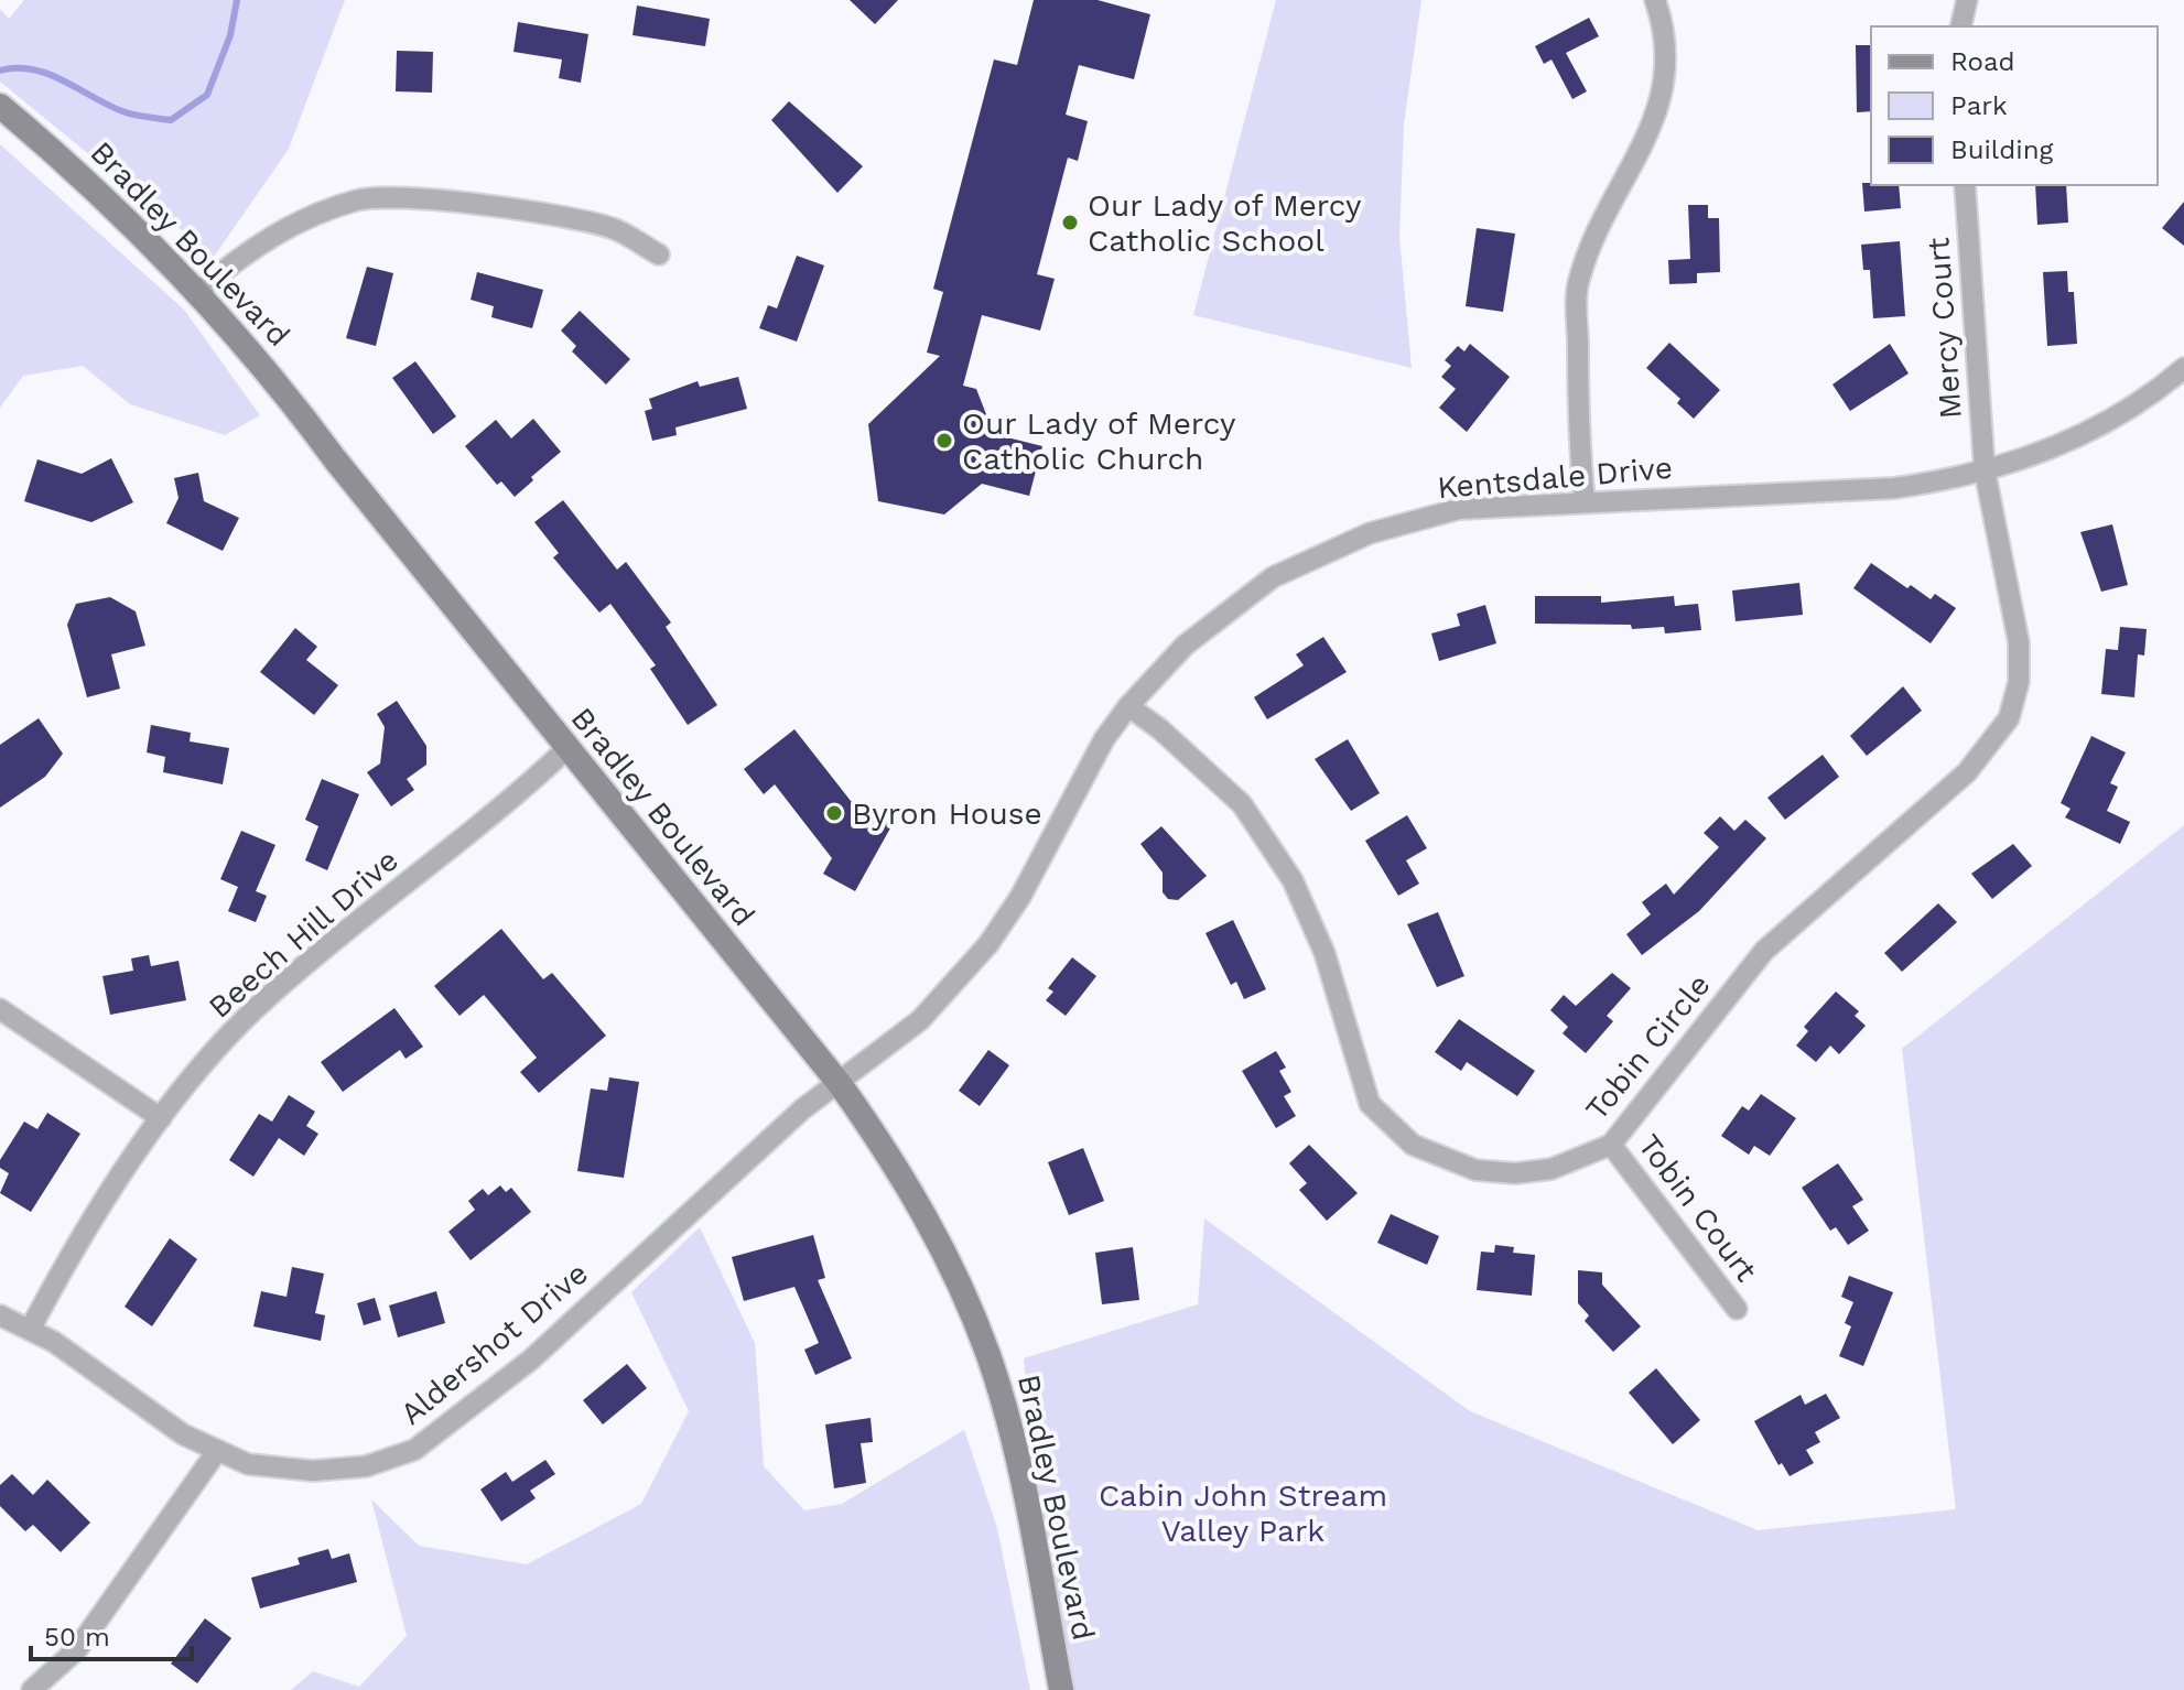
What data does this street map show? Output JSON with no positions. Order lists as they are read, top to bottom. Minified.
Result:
{"streets":{"main road":["Bradley Boulevard"],"street":["Mercy Court","Kentsdale Drive","Beech Hill Drive","Tobin Circle","Tobin Court","Aldershot Drive"]},"crossings":[["Bradley Boulevard","Kentsdale Drive"],["Bradley Boulevard","Beech Hill Drive"],["Bradley Boulevard","Aldershot Drive"],["Mercy Court","Kentsdale Drive"],["Mercy Court","Tobin Circle"],["Kentsdale Drive","Tobin Circle"],["Kentsdale Drive","Aldershot Drive"],["Beech Hill Drive","Aldershot Drive"],["Tobin Circle","Tobin Court"]],"parks":["Cabin John Stream Valley Park"],"places":["Our Lady of Mercy Catholic School","Our Lady of Mercy Catholic Church","Byron House"],"legend":["Road","Park","Building"],"scale_bar":"50 m"}
